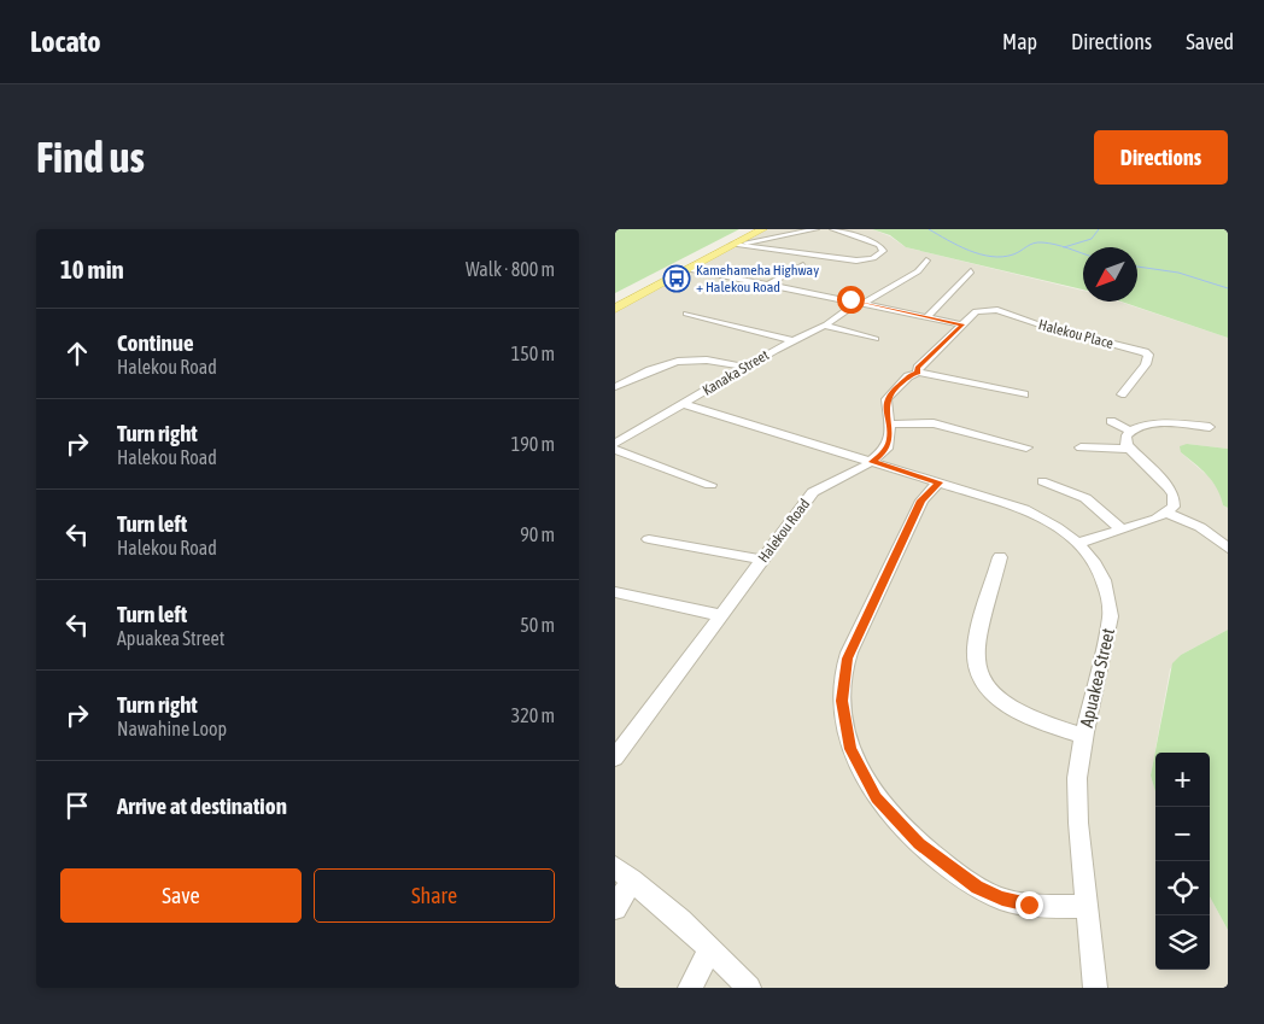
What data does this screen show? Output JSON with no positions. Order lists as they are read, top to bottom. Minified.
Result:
{"streets":{"street":["Halekou Place","Kanaka Street","Halekou Road","Apuakea Street"]},"crossings":[["Kanaka Street","Apuakea Street"],["Halekou Road","Apuakea Street"]],"places":{"bus stop":["Kamehameha Highway + Halekou Road"]},"north":"bottom left","page":{"header":"Locato","nav":["Map","Directions","Saved"],"buttons":["Directions",["Save","Share"]],"title":"Find us","heading":["10 min","Walk · 800 m"],"list":[["Continue","Halekou Road","150 m"],["Turn right","Halekou Road","190 m"],["Turn left","Halekou Road","90 m"],["Turn left","Apuakea Street","50 m"],["Turn right","Nawahine Loop","320 m"],"Arrive at destination"],"map_buttons":["+","−"]}}
